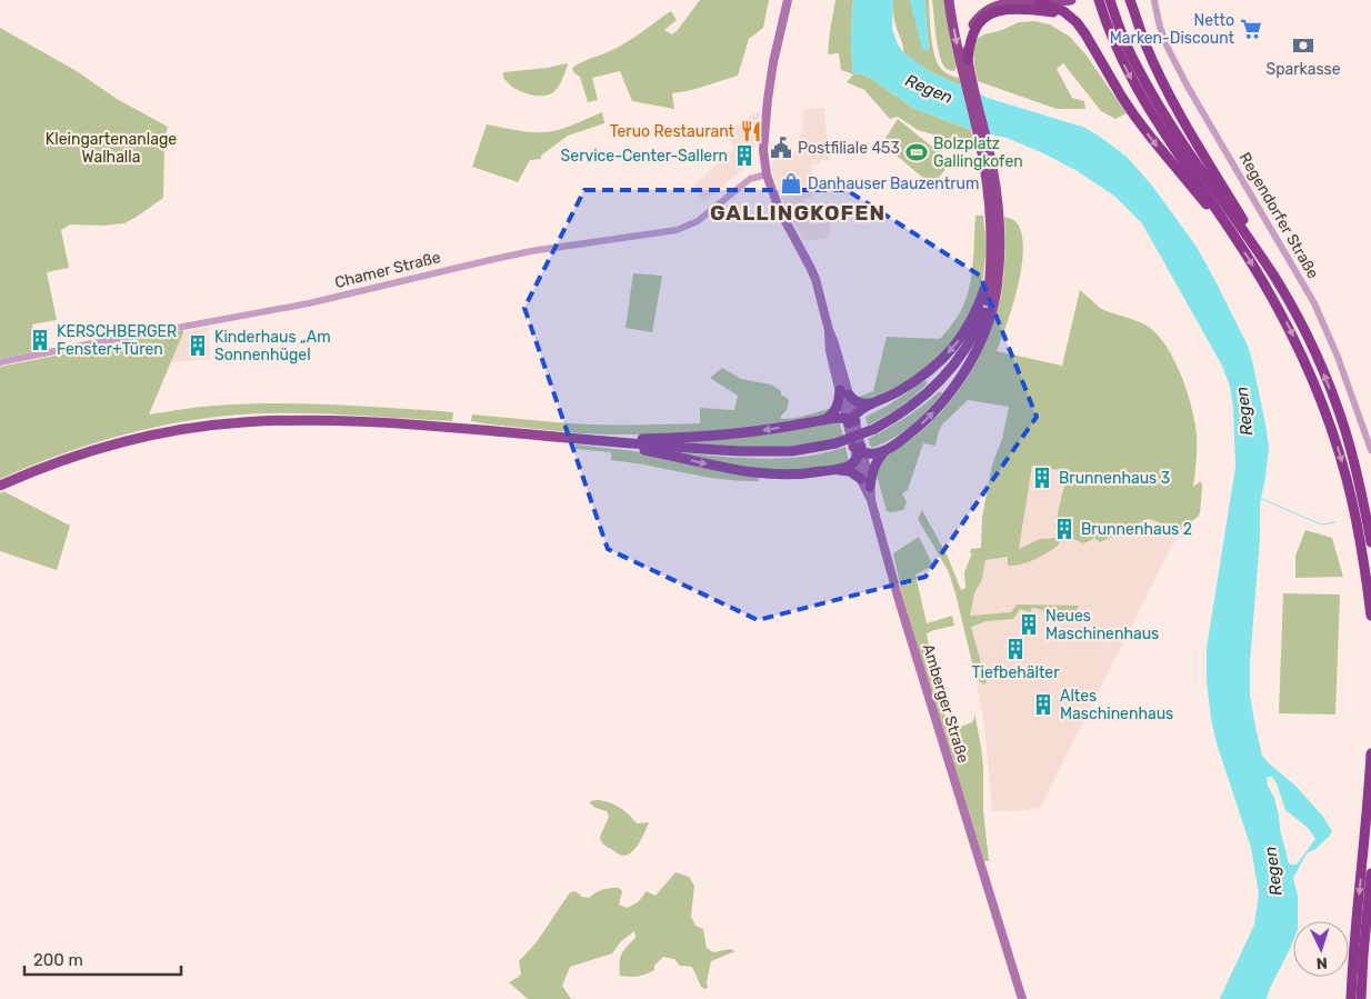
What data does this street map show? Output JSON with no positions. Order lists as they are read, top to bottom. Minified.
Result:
{"streets":{"main road":["Amberger Straße"],"street":["Regendorfer Straße","Chamer Straße"]},"crossings":[["Chamer Straße","Amberger Straße"]],"districts":["GALLINGKOFEN"],"water":["Regen"],"parks":["Kleingartenanlage Walhalla"],"places":{"supermarket":["Netto Marken-Discount"],"bank":["Sparkasse"],"restaurant":["Teruo Restaurant"],"public building":["Postfiliale 453"],"sports":["Bolzplatz Gallingkofen"],"building":["Service-Center-Sallern","KERSCHBERGER Fenster+Türen","Kinderhaus „Am Sonnenhügel","Brunnenhaus 3","Brunnenhaus 2","Neues Maschinenhaus","Tiefbehälter","Altes Maschinenhaus"],"shop":["Danhauser Bauzentrum"]},"scale_bar":"200 m","north":"bottom"}
